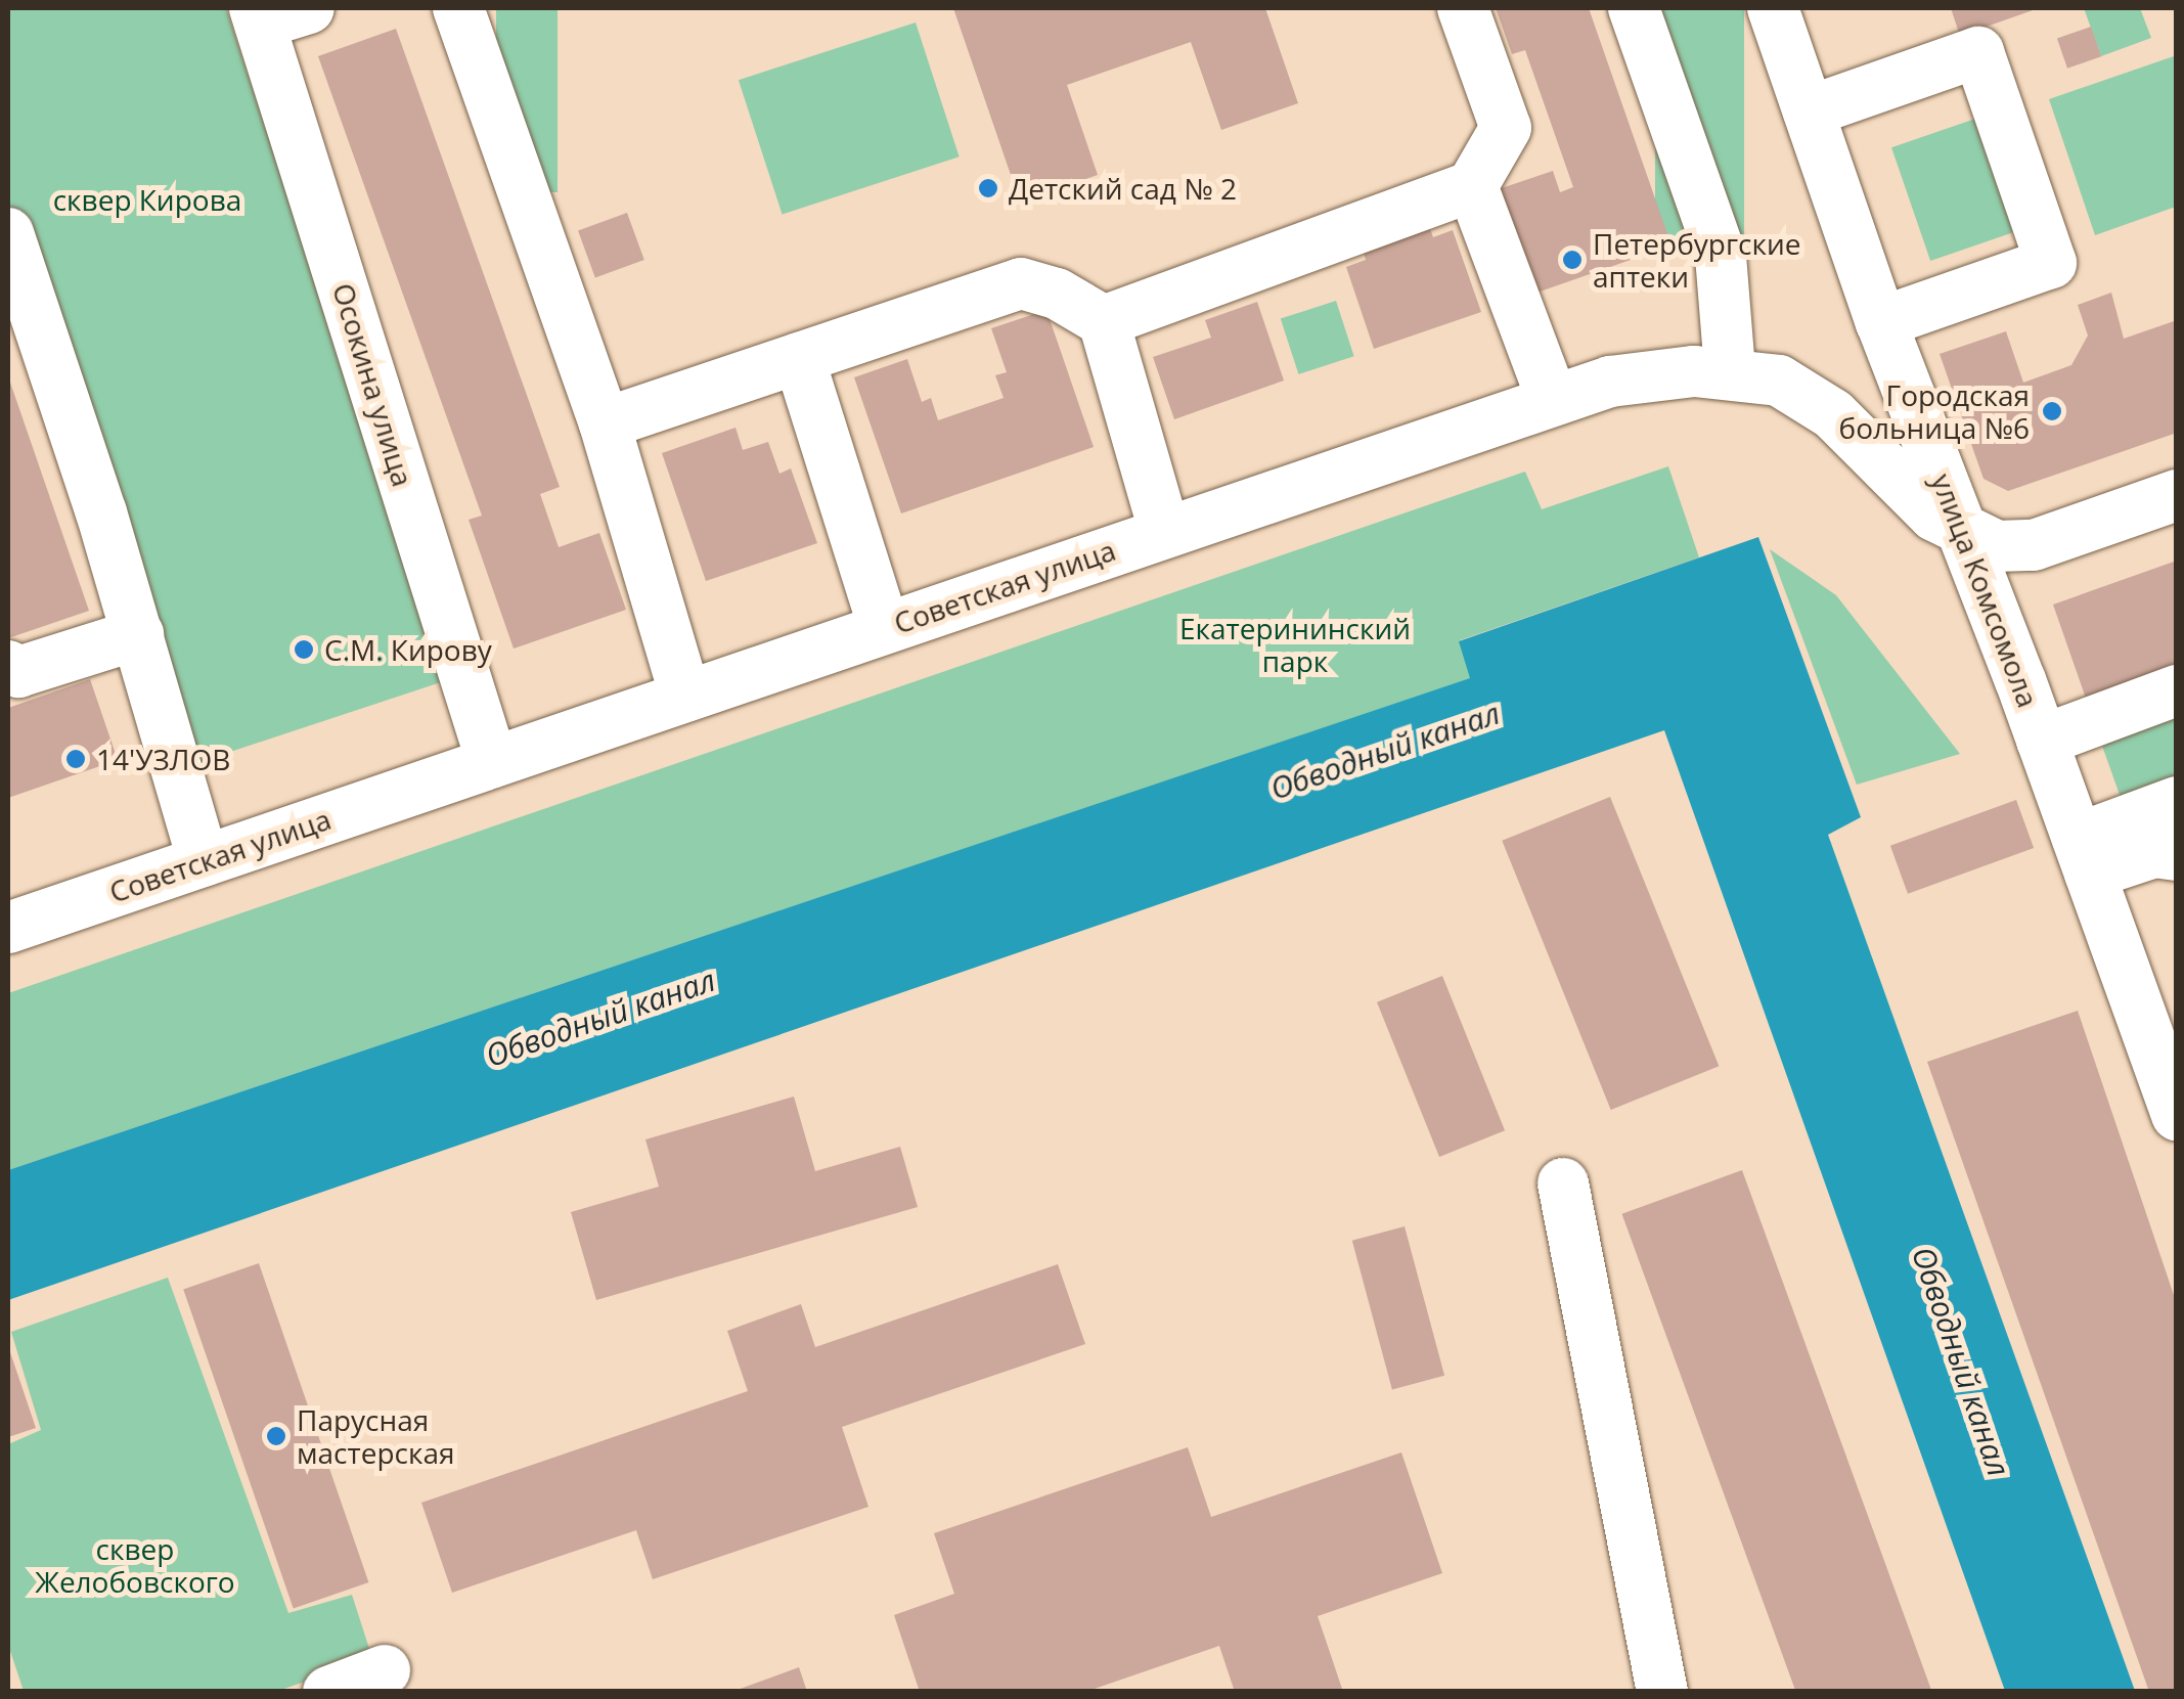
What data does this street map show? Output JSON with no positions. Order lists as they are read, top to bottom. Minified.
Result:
{"streets":{"street":["Осокина улица","Советская улица","улица Комсомола"]},"crossings":[["Осокина улица","Советская улица"],["Советская улица","улица Комсомола"]],"water":["Обводный канал"],"parks":["сквер Кирова","Екатерининский парк","сквер Желобовского"],"places":["Детский сад № 2","Петербургские аптеки","Городская больница №6","С.М. Кирову","14'УЗЛОВ","Парусная мастерская"]}
